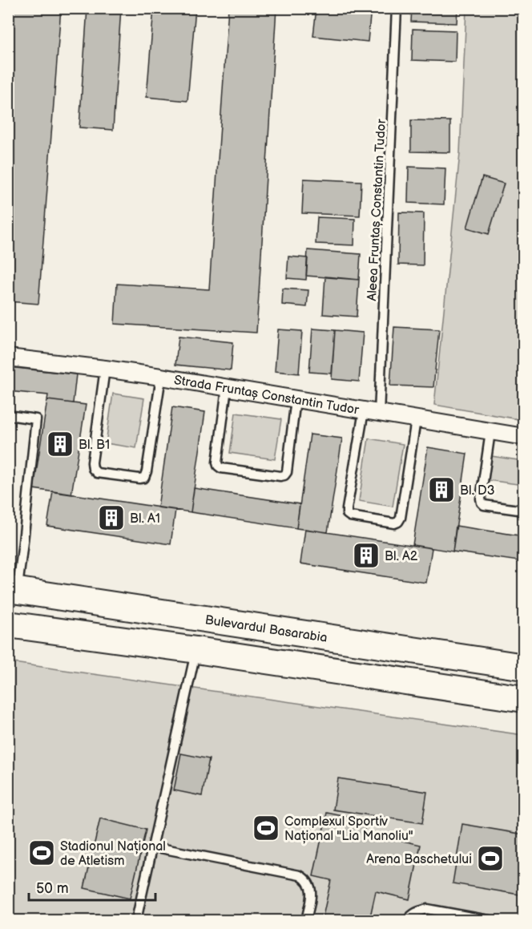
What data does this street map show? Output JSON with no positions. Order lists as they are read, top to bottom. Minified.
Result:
{"streets":{"main road":["Bulevardul Basarabia"],"street":["Strada Fruntaș Constantin Tudor"],"lane":["Aleea Fruntaș Constantin Tudor"]},"crossings":[["Aleea Fruntaș Constantin Tudor","Strada Fruntaș Constantin Tudor"]],"places":{"building":["Bl. B1","Bl. D3","Bl. A1","Bl. A2"],"sports":["Complexul Sportiv Național \"Lia Manoliu\"","Stadionul Național de Atletism","Arena Baschetului"]},"scale_bar":"50 m"}
